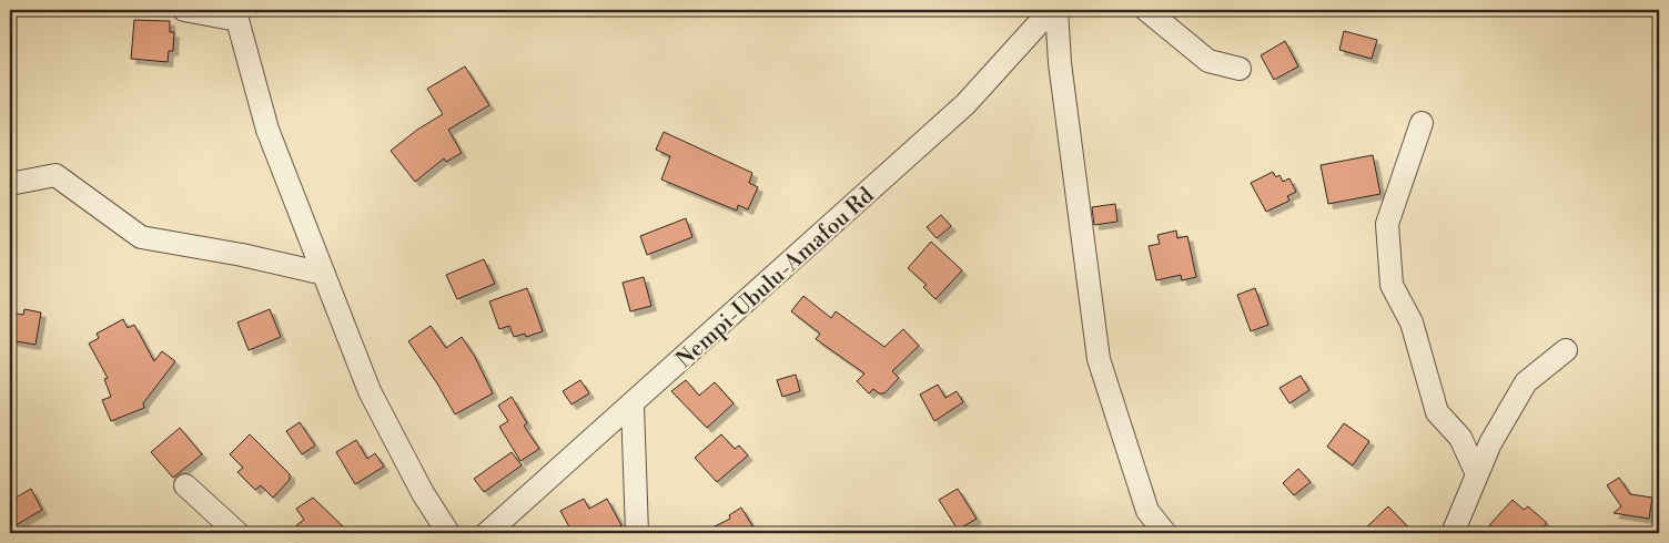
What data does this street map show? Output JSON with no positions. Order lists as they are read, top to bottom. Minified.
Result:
{"streets":{"street":["Nempi-Ubulu-Amafou Rd"]}}
